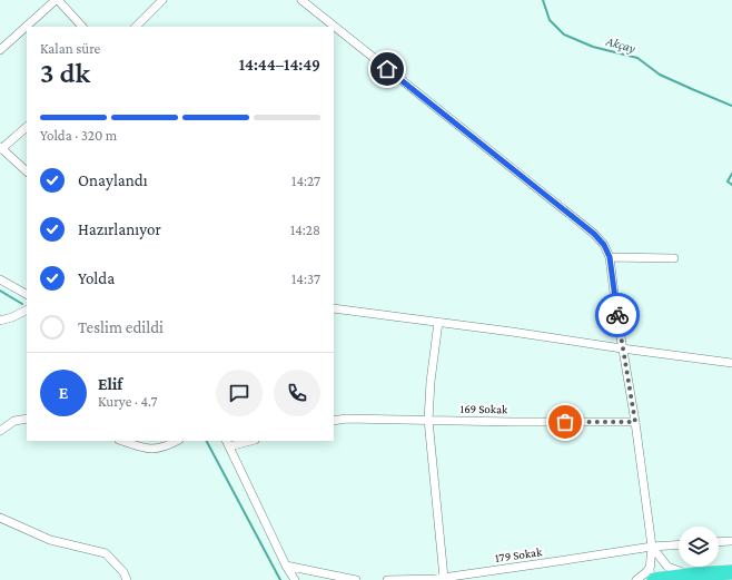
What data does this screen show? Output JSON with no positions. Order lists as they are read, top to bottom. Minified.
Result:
{"streets":{"street":["169 Sokak","179 Sokak"]},"water":["Akçay"],"page":{"heading":["3 dk","Kalan süre","14:44–14:49"],"panel":["Elif","Kurye · 4.7"],"bar":"Yolda · 320 m","list":[["Onaylandı","14:27"],["Hazırlanıyor","14:28"],["Yolda","14:37"],"Teslim edildi"],"round":"E"}}
